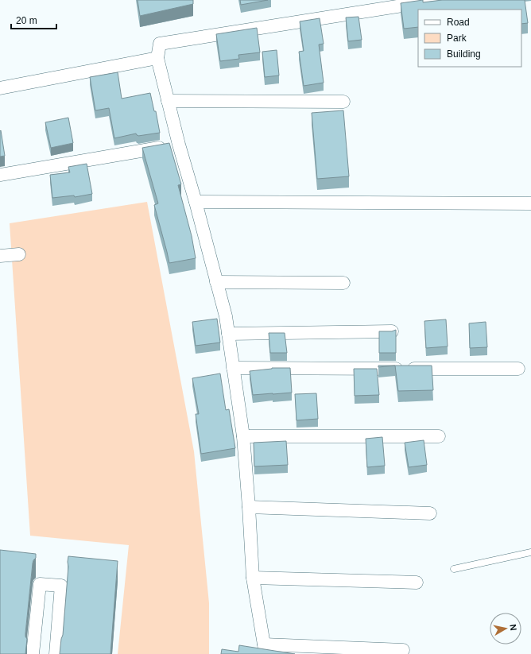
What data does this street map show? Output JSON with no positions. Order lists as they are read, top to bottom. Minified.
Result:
{"legend":["Road","Park","Building"],"scale_bar":"20 m","north":"right"}
